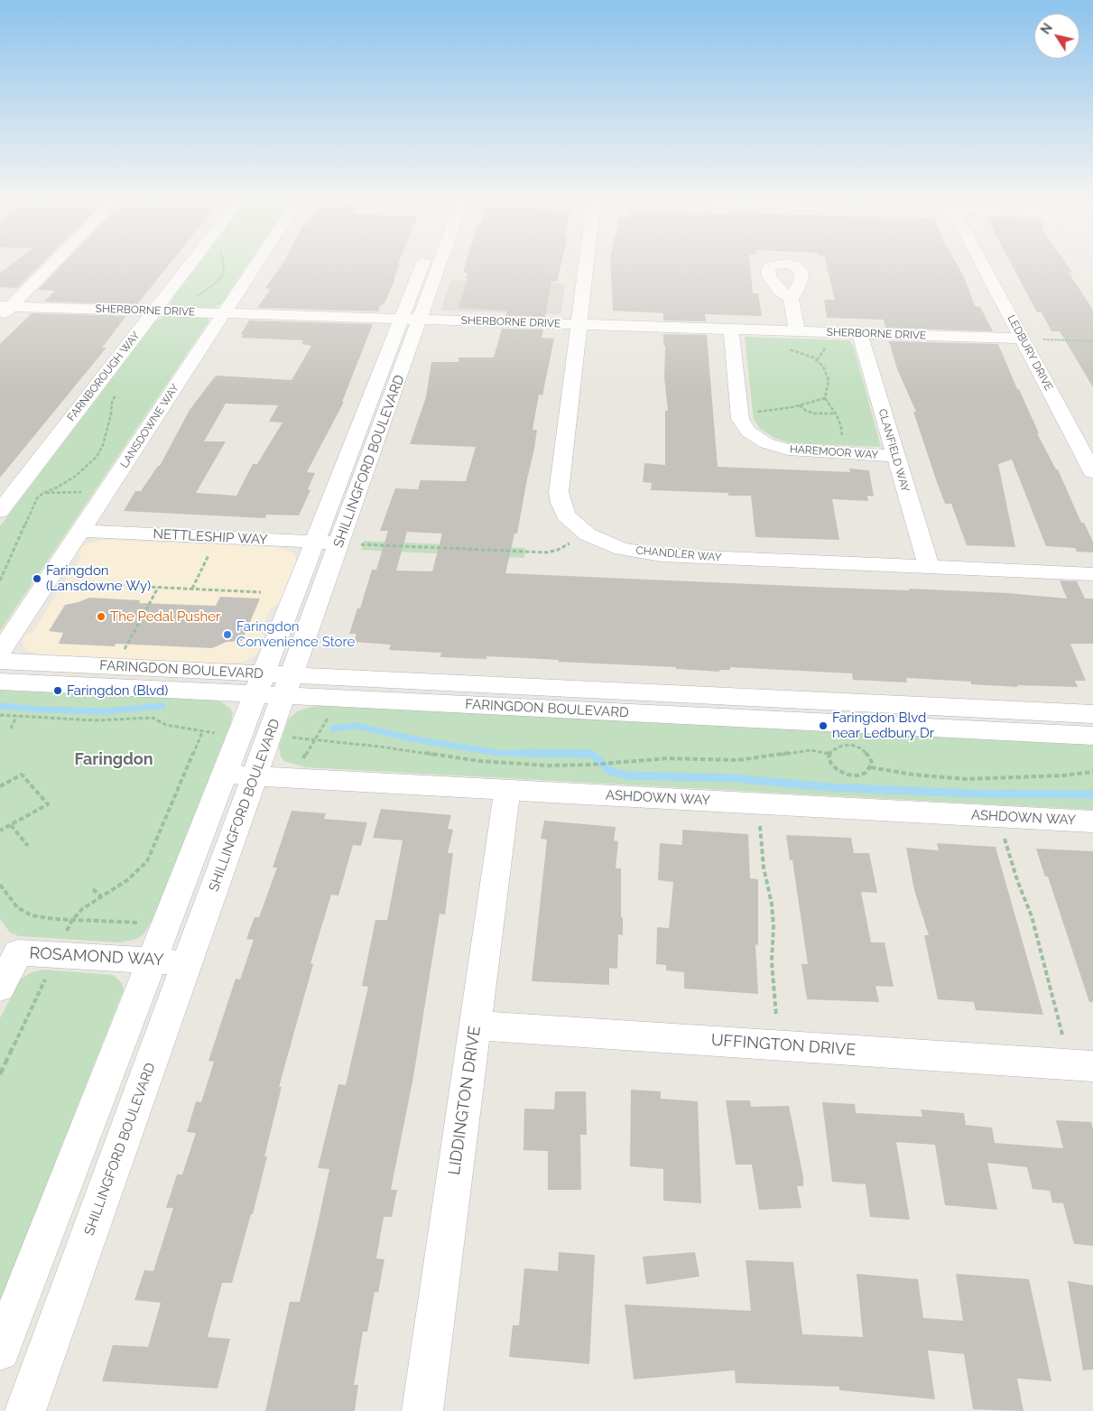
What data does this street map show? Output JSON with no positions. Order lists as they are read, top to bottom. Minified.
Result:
{"streets":{"street":["SHERBORNE DRIVE","LEDBURY DRIVE","FARNBOROUGH WAY","LANSDOWNE WAY","CLANFIELD WAY","HAREMOOR WAY","SHILLINGFORD BOULEVARD","NETTLESHIP WAY","CHANDLER WAY","FARINGDON BOULEVARD","ASHDOWN WAY","ROSAMOND WAY","UFFINGTON DRIVE","LIDDINGTON DRIVE"]},"crossings":[["SHERBORNE DRIVE","LEDBURY DRIVE"],["SHERBORNE DRIVE","FARNBOROUGH WAY"],["SHERBORNE DRIVE","LANSDOWNE WAY"],["SHERBORNE DRIVE","CLANFIELD WAY"],["SHERBORNE DRIVE","HAREMOOR WAY"],["SHERBORNE DRIVE","SHILLINGFORD BOULEVARD"],["SHERBORNE DRIVE","CHANDLER WAY"],["LANSDOWNE WAY","NETTLESHIP WAY"],["CLANFIELD WAY","HAREMOOR WAY"],["CLANFIELD WAY","CHANDLER WAY"],["SHILLINGFORD BOULEVARD","NETTLESHIP WAY"],["SHILLINGFORD BOULEVARD","FARINGDON BOULEVARD"],["SHILLINGFORD BOULEVARD","ASHDOWN WAY"],["SHILLINGFORD BOULEVARD","ROSAMOND WAY"],["ASHDOWN WAY","LIDDINGTON DRIVE"],["UFFINGTON DRIVE","LIDDINGTON DRIVE"]],"districts":["Faringdon"],"places":["Faringdon (Lansdowne Wy)","The Pedal Pusher","Faringdon Convenience Store","Faringdon (Blvd)","Faringdon Blvd near Ledbury Dr"],"north":"top left"}
